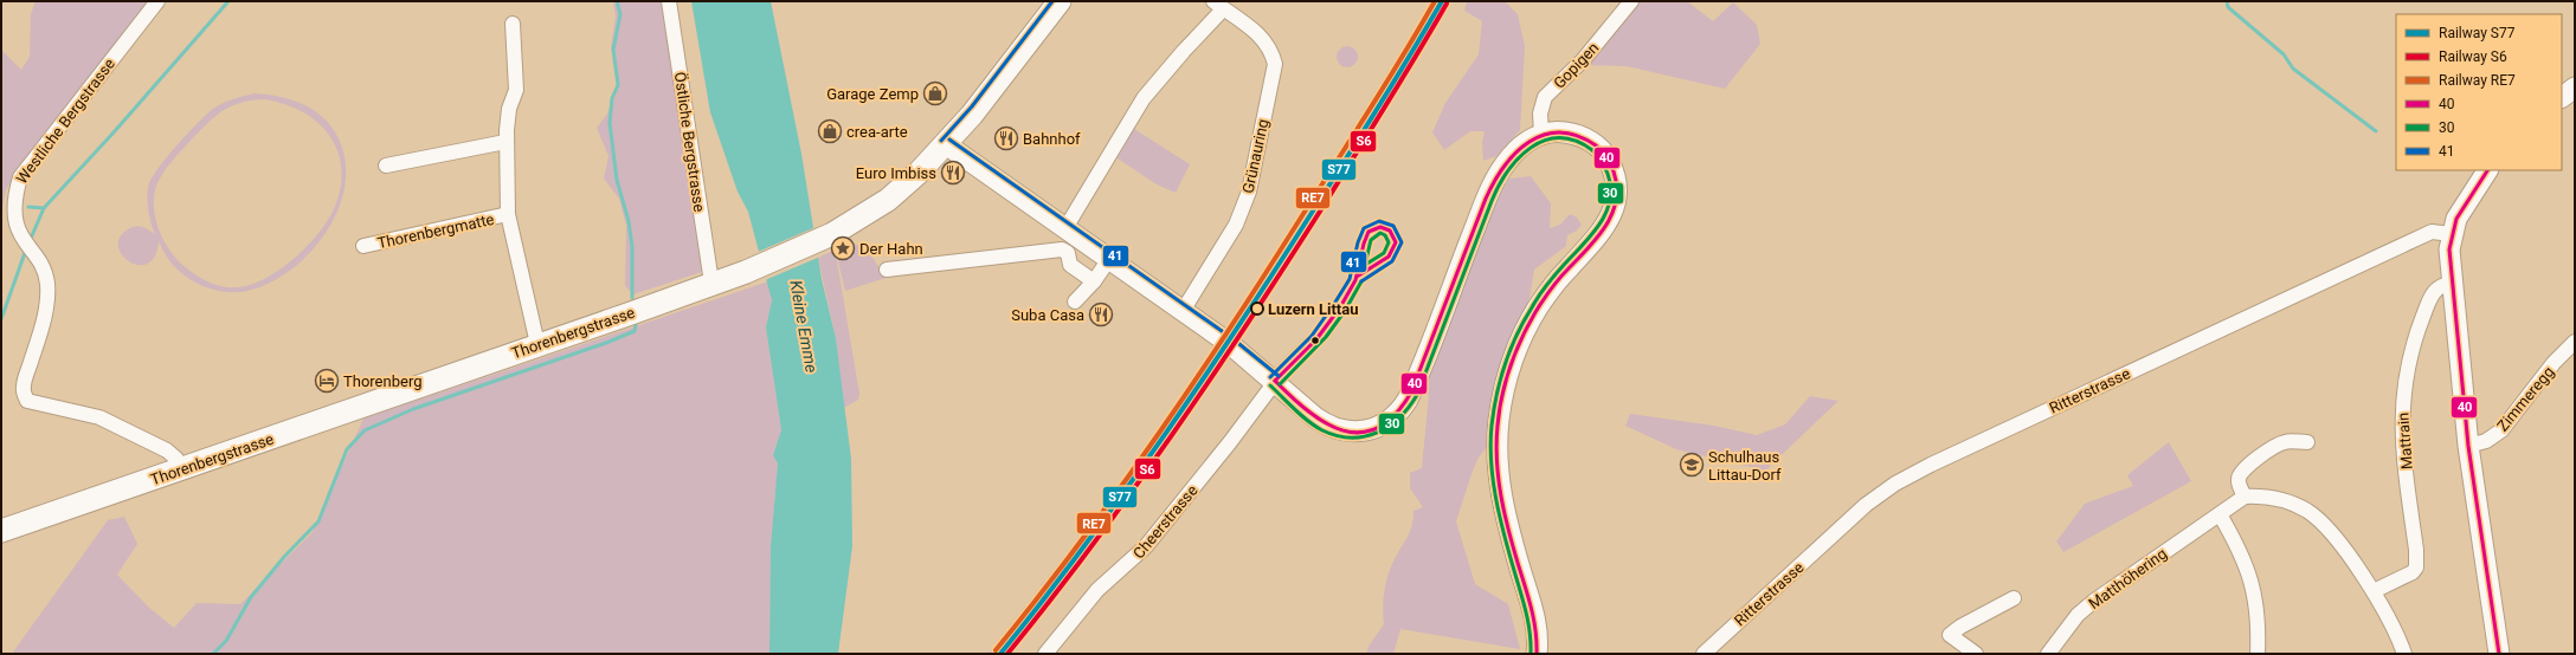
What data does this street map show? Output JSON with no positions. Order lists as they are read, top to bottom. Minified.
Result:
{"streets":{"main road":["Thorenbergstrasse"],"street":["Gopigen","Westliche Bergstrasse","Östliche Bergstrasse","Grünauring","Thorenbergmatte","Ritterstrasse","Zimmeregg","Mattrain","Cheerstrasse","Matthöhering"]},"crossings":[["Westliche Bergstrasse","Thorenbergstrasse"],["Östliche Bergstrasse","Thorenbergstrasse"],["Thorenbergmatte","Thorenbergstrasse"]],"water":["Kleine Emme"],"places":{"shop":["Garage Zemp","crea-arte"],"restaurant":["Bahnhof","Euro Imbiss","Suba Casa"],"place":["Der Hahn"],"other":["Luzern Littau"],"hotel":["Thorenberg"],"school or university":["Schulhaus Littau-Dorf"]},"lines":["rail line S77","rail line RE7","transit line 41","rail line S6","transit line 40","transit line 30"],"legend":["Railway S77","Railway S6","Railway RE7","40","30","41"]}
